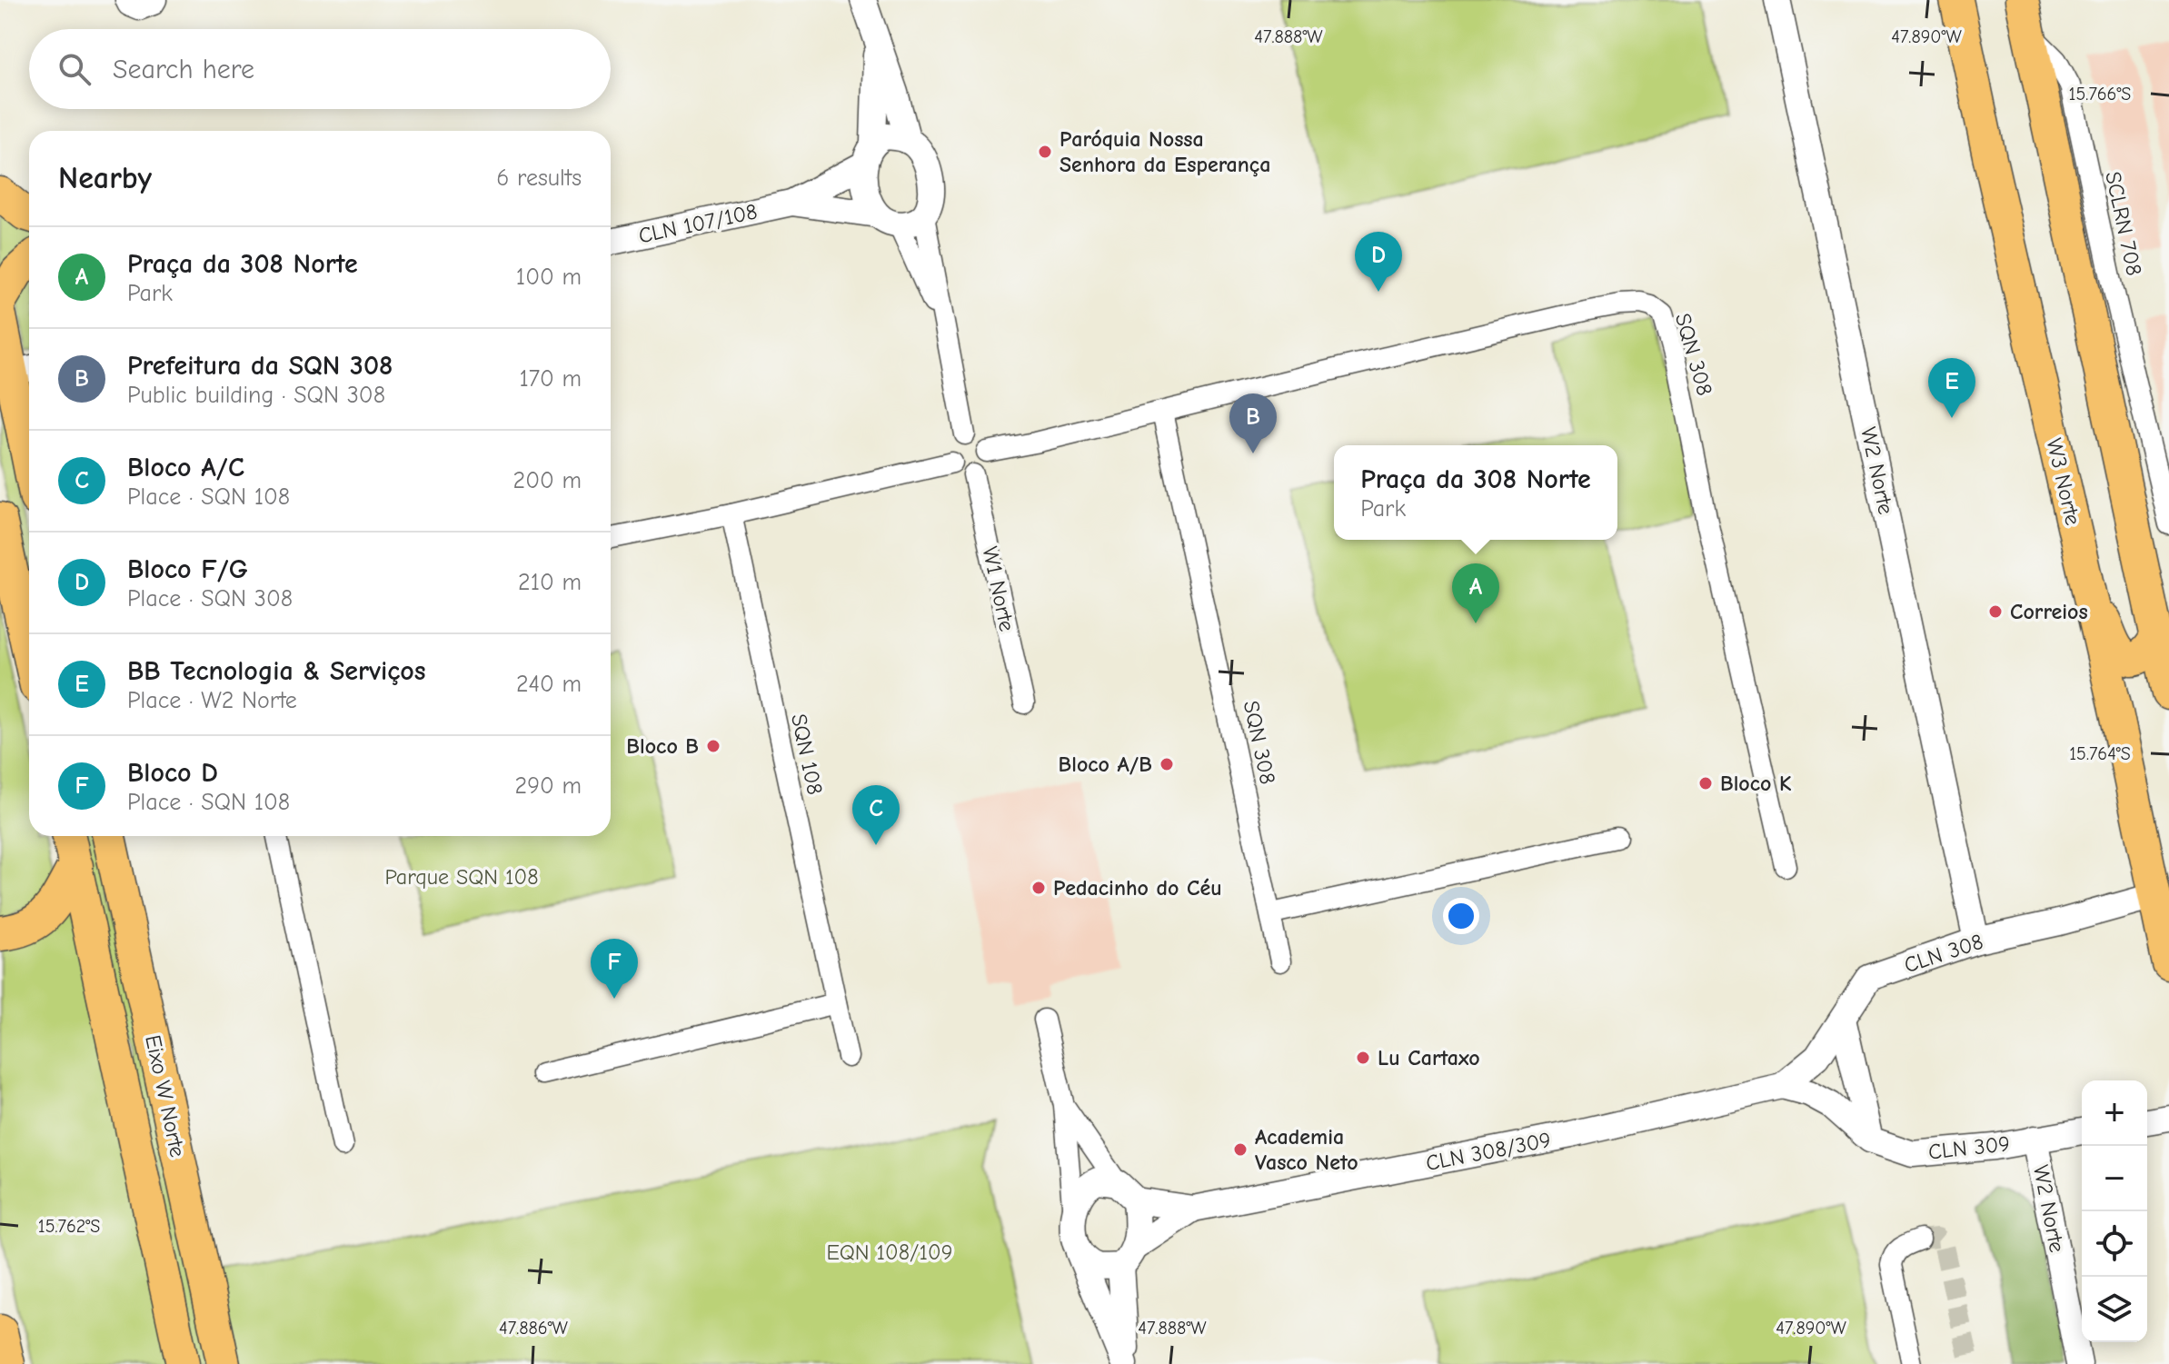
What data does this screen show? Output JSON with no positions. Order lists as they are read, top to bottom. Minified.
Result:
{"streets":{"main road":["W3 Norte","Eixo W Norte"],"street":["CLN 107/108","SCLRN 708","SQN 308","W2 Norte","W1 Norte","SQN 108","CLN 308","CLN 309","CLN 308/309"]},"crossings":[["SQN 308","W1 Norte"],["W2 Norte","CLN 308"],["W2 Norte","CLN 309"],["W3 Norte","CLN 308"],["CLN 308","CLN 309"],["CLN 308","CLN 308/309"],["CLN 309","CLN 308/309"]],"parks":["Parque SQN 108","EQN 108/109"],"places":["Paróquia Nossa Senhora da Esperança","Correios","Bloco B","Bloco A/B","Bloco K","Pedacinho do Céu","Lu Cartaxo","Academia Vasco Neto"],"page":{"search":"Search here","heading":["Nearby","6 results"],"list":[{"mark":"A","name":"Praça da 308 Norte","note":"Park","value":"100 m"},{"mark":"B","name":"Prefeitura da SQN 308","note":"Public building · SQN 308","value":"170 m"},{"mark":"C","name":"Bloco A/C","note":"Place · SQN 108","value":"200 m"},{"mark":"D","name":"Bloco F/G","note":"Place · SQN 308","value":"210 m"},{"mark":"E","name":"BB Tecnologia & Serviços","note":"Place · W2 Norte","value":"240 m"},{"mark":"F","name":"Bloco D","note":"Place · SQN 108","value":"290 m"}],"pins":["D","E","B","A","C","F"],"popup":["Praça da 308 Norte","Park"],"map_buttons":["+","−"]},"coordinates":["47.888°W","47.890°W","15.766°S","15.764°S","15.762°S","47.886°W"]}
